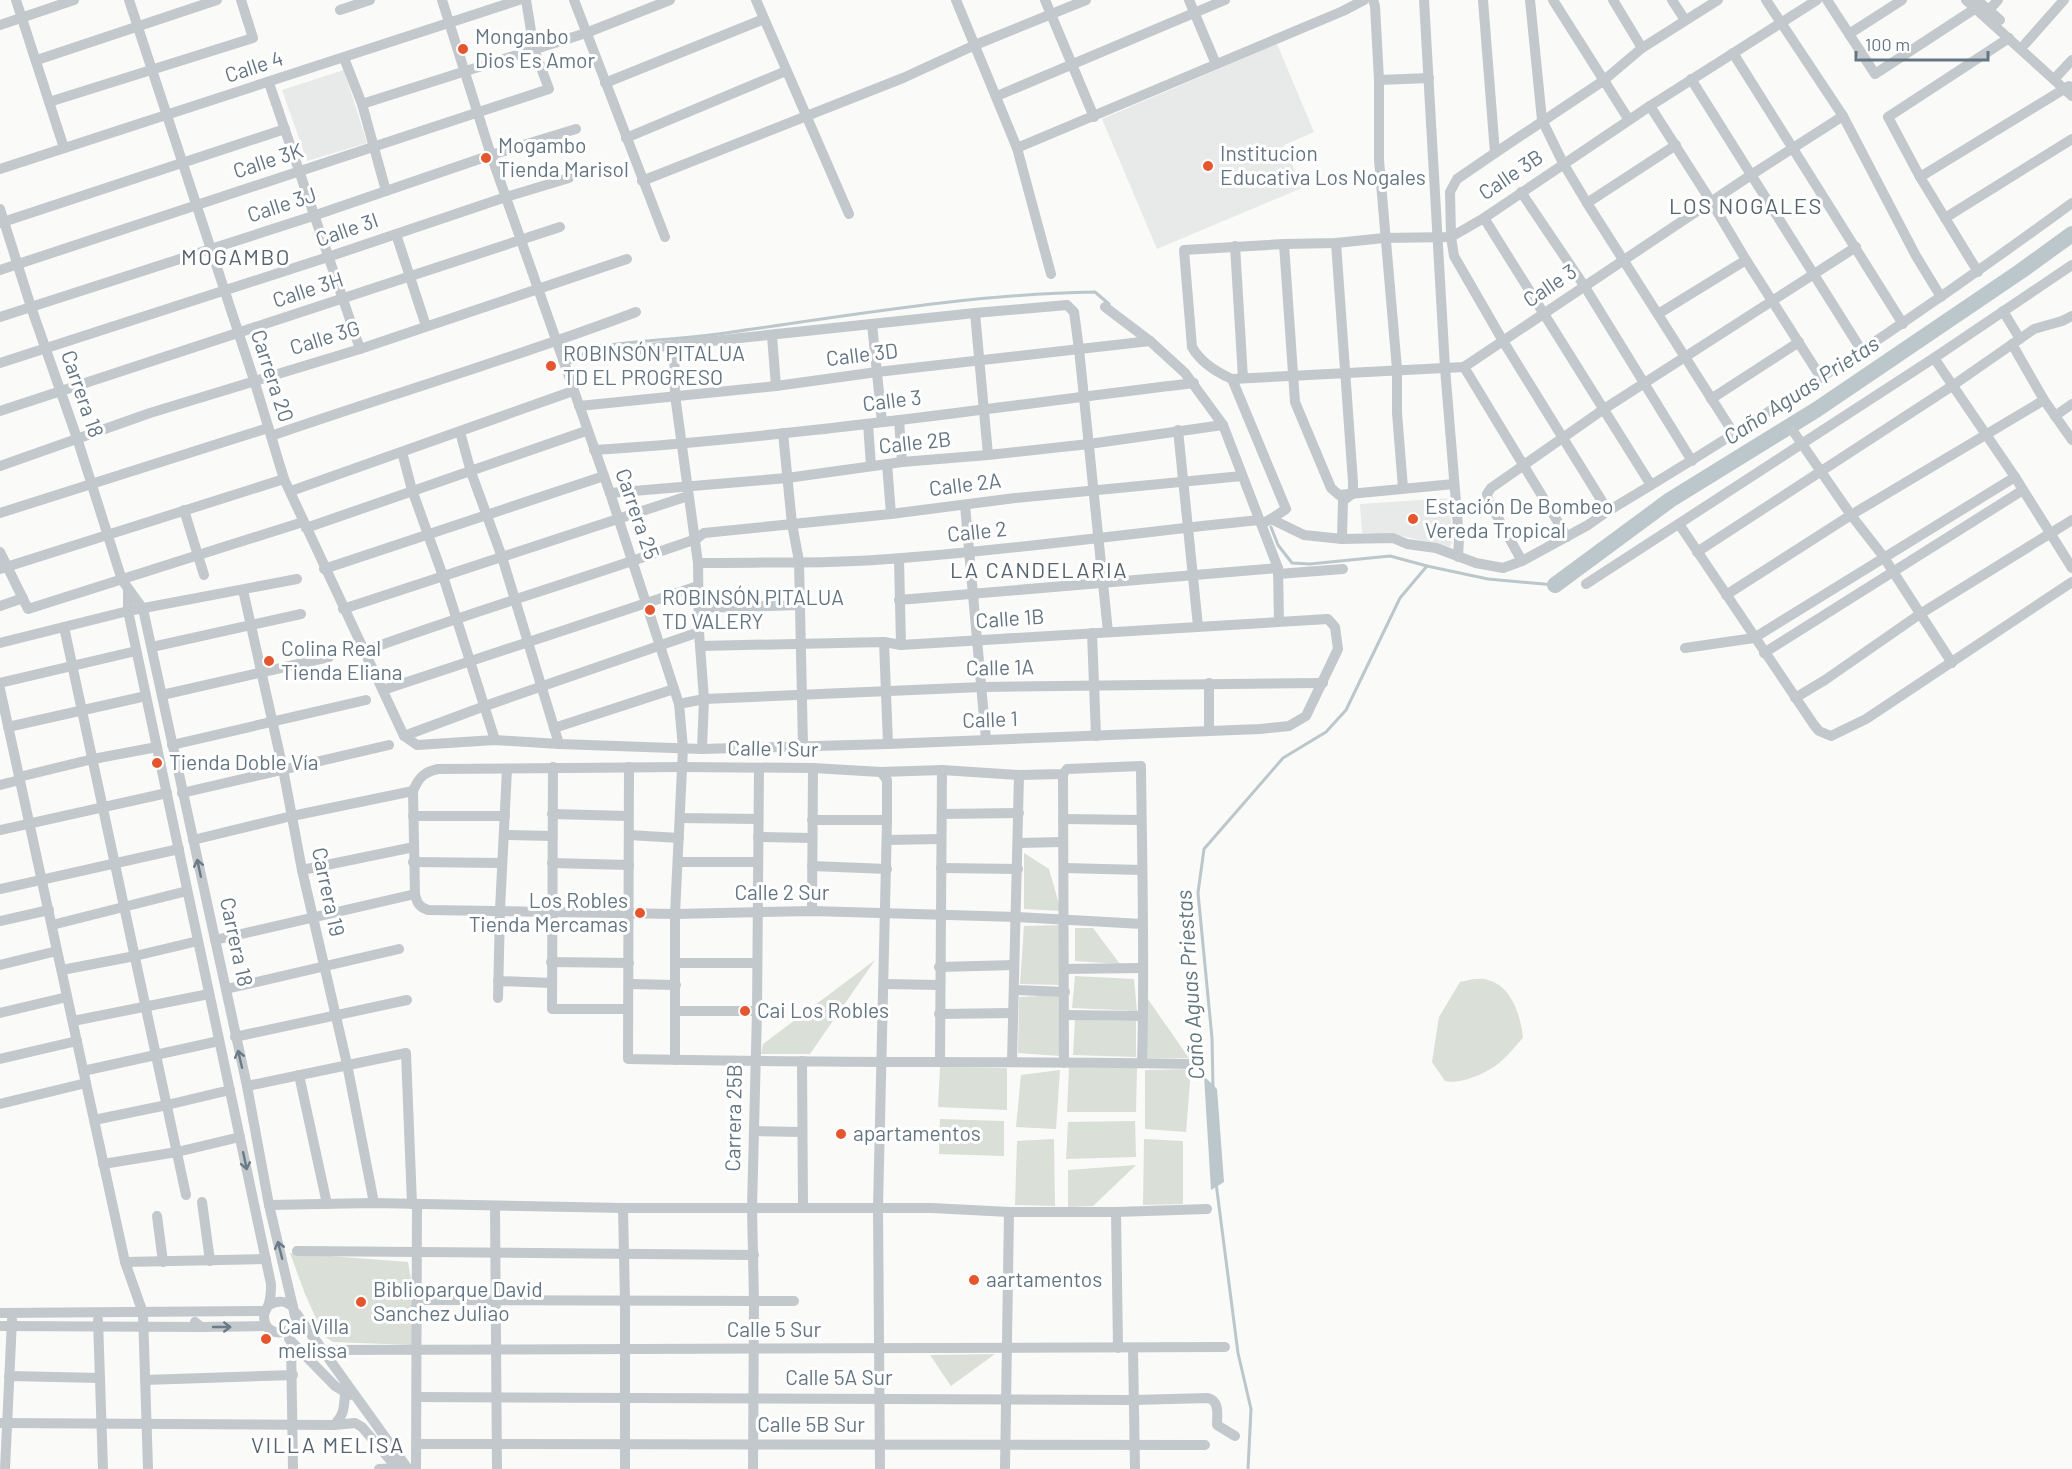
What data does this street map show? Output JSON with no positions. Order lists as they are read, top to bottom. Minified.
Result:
{"streets":{"street":["Calle 4","Calle 3K","Calle 3B","Calle 3J","Calle 3I","Calle 3","Calle 3H","Calle 3G","Calle 3D","Carrera 20","Carrera 18","Calle 2B","Calle 2A","Carrera 25","Calle 2","Calle 1B","Calle 1A","Calle 1","Calle 1 Sur","Carrera 19","Calle 2 Sur","Carrera 25B","Calle 5 Sur","Calle 5A Sur","Calle 5B Sur"]},"crossings":[["Calle 4","Carrera 20"],["Calle 4","Carrera 25"],["Calle 3K","Carrera 20"],["Calle 3K","Carrera 18"],["Calle 3K","Carrera 25"],["Calle 3J","Carrera 20"],["Calle 3J","Carrera 18"],["Calle 3J","Carrera 25"],["Calle 3I","Carrera 20"],["Calle 3I","Carrera 18"],["Calle 3I","Carrera 25"],["Calle 3","Carrera 25"],["Calle 3H","Carrera 20"],["Calle 3H","Carrera 18"],["Calle 3H","Carrera 25"],["Calle 3G","Carrera 20"],["Calle 3G","Carrera 18"],["Calle 3G","Carrera 25"],["Calle 3D","Carrera 25"],["Calle 2B","Carrera 25"],["Carrera 25","Calle 1A"],["Carrera 25","Calle 1"],["Carrera 25","Calle 1 Sur"],["Carrera 25","Calle 2 Sur"],["Calle 1B","Calle 1"],["Calle 1A","Calle 1"],["Calle 1","Calle 1 Sur"],["Calle 1 Sur","Carrera 25B"],["Calle 2 Sur","Carrera 25B"],["Carrera 25B","Calle 5 Sur"],["Carrera 25B","Calle 5A Sur"],["Carrera 25B","Calle 5B Sur"]],"districts":["LOS NOGALES","MOGAMBO","LA CANDELARIA","VILLA MELISA"],"water":["Caño Aguas Prietas","Caño Aguas Priestas"],"places":["Monganbo Dios Es Amor","Mogambo Tienda Marisol","Institucion Educativa Los Nogales","ROBINSÓN PITALUA TD EL PROGRESO","Estación De Bombeo Vereda Tropical","ROBINSÓN PITALUA TD VALERY","Colina Real Tienda Eliana","Tienda Doble Vía","Los Robles Tienda Mercamas","Cai Los Robles","apartamentos","aartamentos","Biblioparque David Sanchez Juliao","Cai Villa melissa"],"scale_bar":"100 m"}
